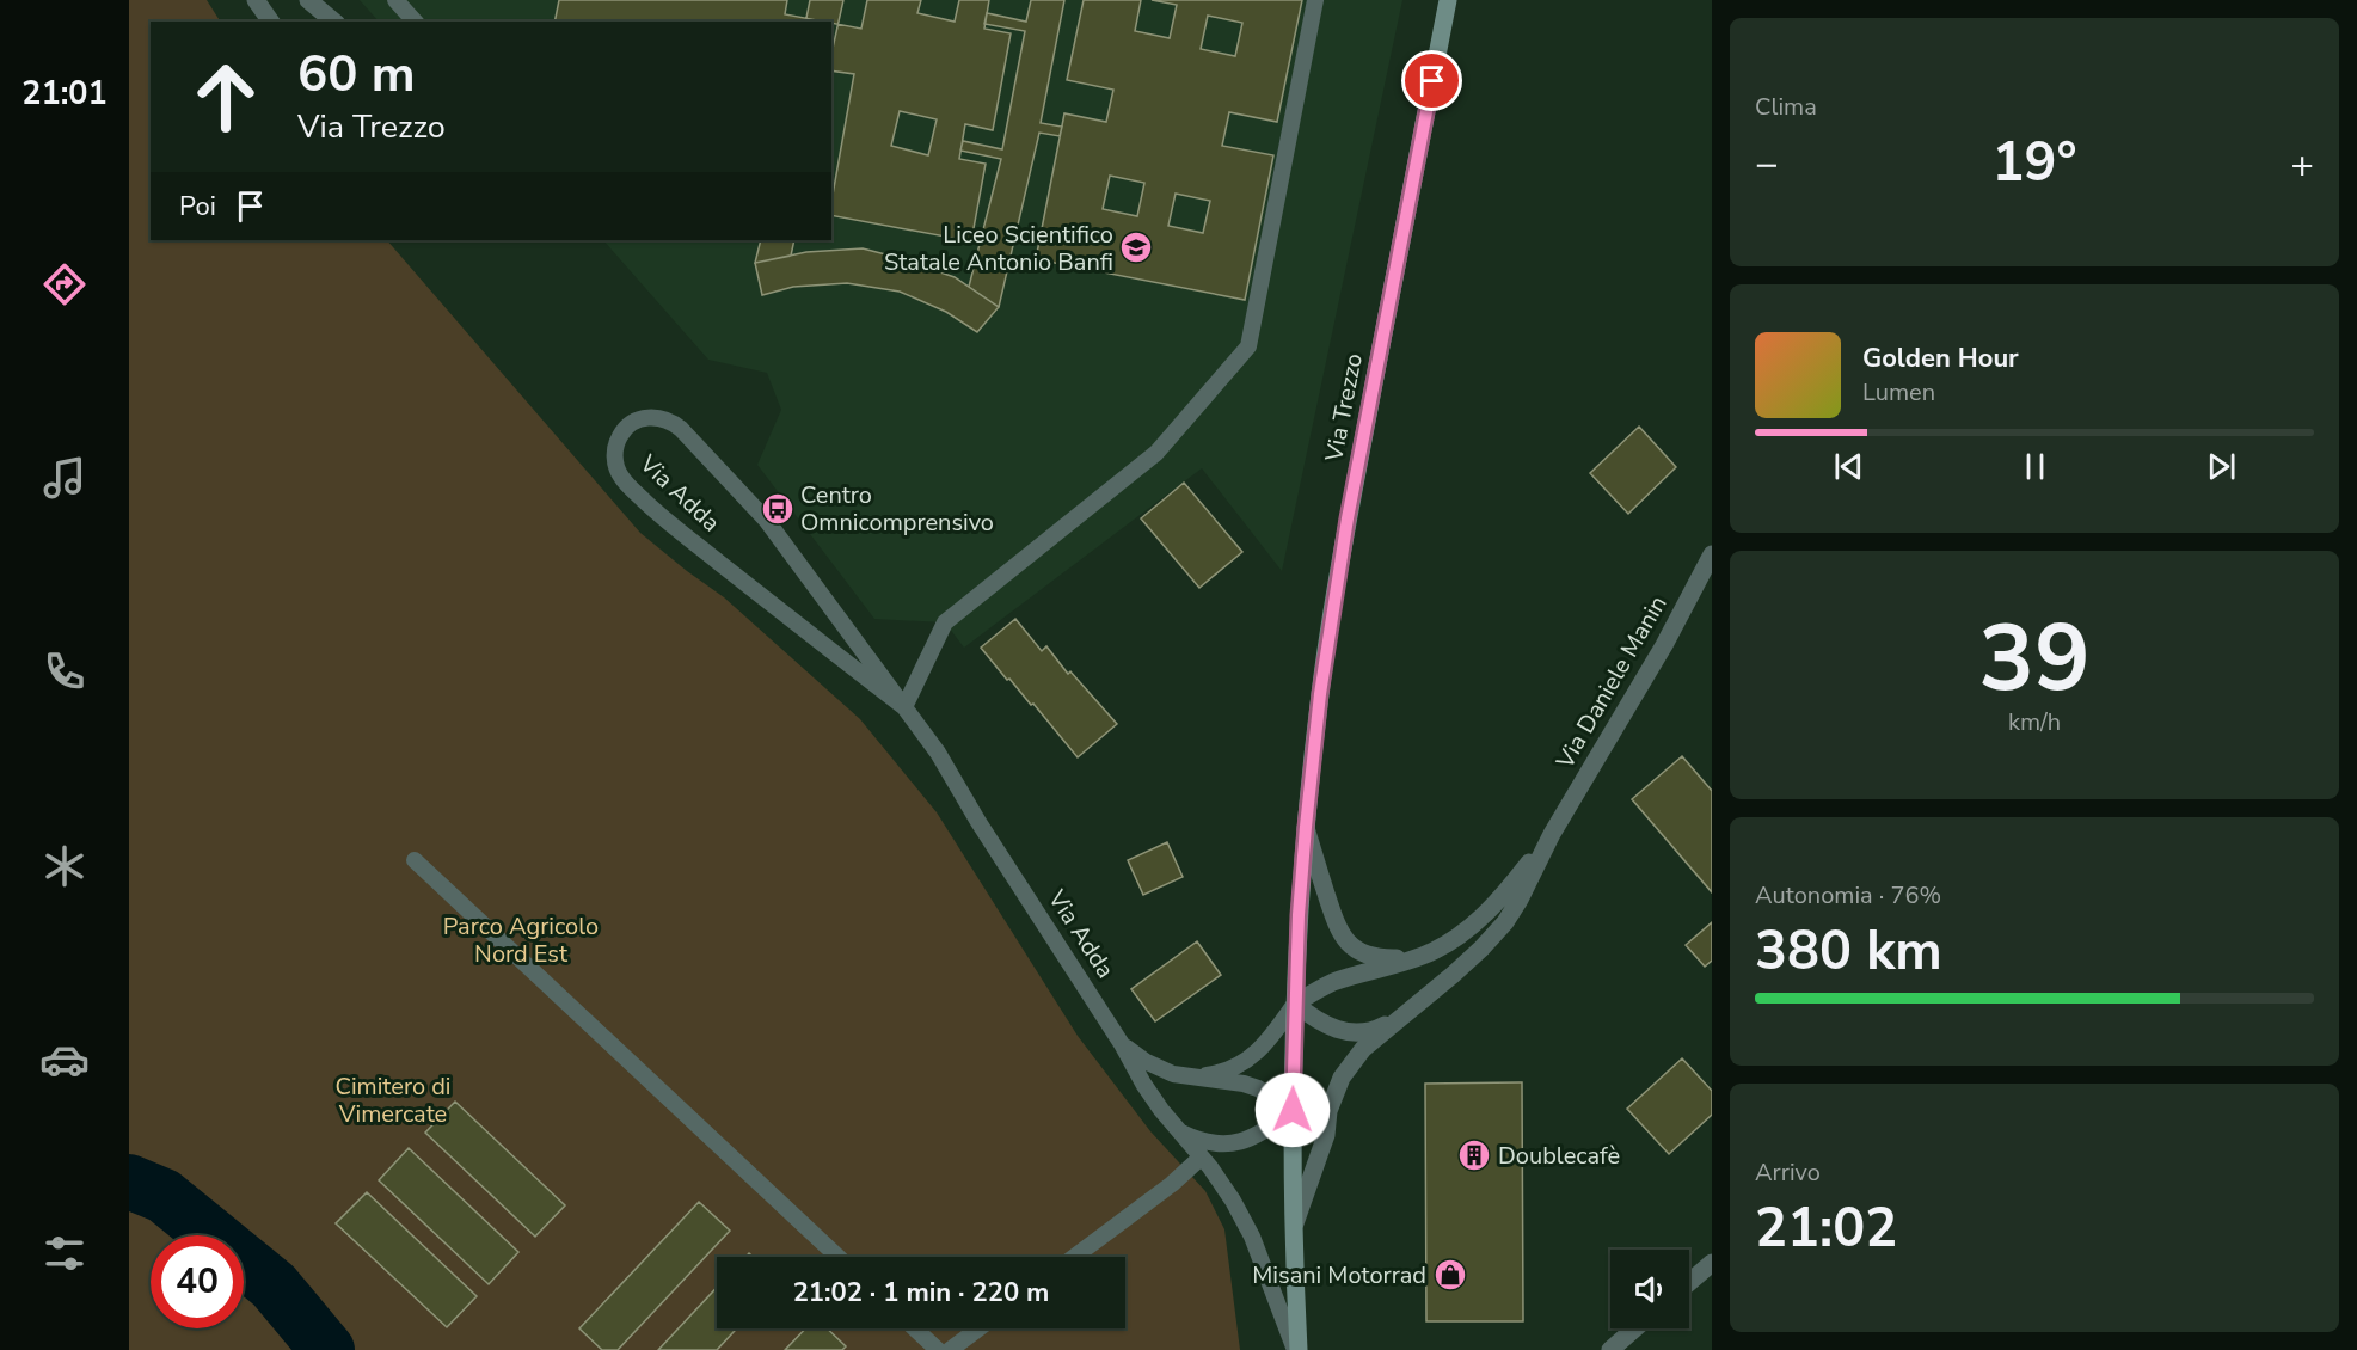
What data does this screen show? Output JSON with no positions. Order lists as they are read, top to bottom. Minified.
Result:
{"streets":{"street":["Via Trezzo","Via Daniele Manin"],"lane":["Via Adda"]},"crossings":[["Via Trezzo","Via Adda"],["Via Trezzo","Via Daniele Manin"],["Via Adda","Via Daniele Manin"]],"parks":["Parco Agricolo Nord Est","Cimitero di Vimercate"],"places":{"school or university":["Liceo Scientifico Statale Antonio Banfi"],"bus stop":["Centro Omnicomprensivo"],"building":["Doublecafè"],"shop":["Misani Motorrad"]},"page":{"tabs":"21:01","tile":["Clima",["39","km/h"],["Autonomia · 76%","380 km"],["Arrivo","21:02"]],"turn":["60 m","Via Trezzo"],"heat":["−","19°","+"],"then":"Poi","song":["Golden Hour","Lumen"],"limit":"40","trip":"21:02 · 1 min · 220 m"}}
